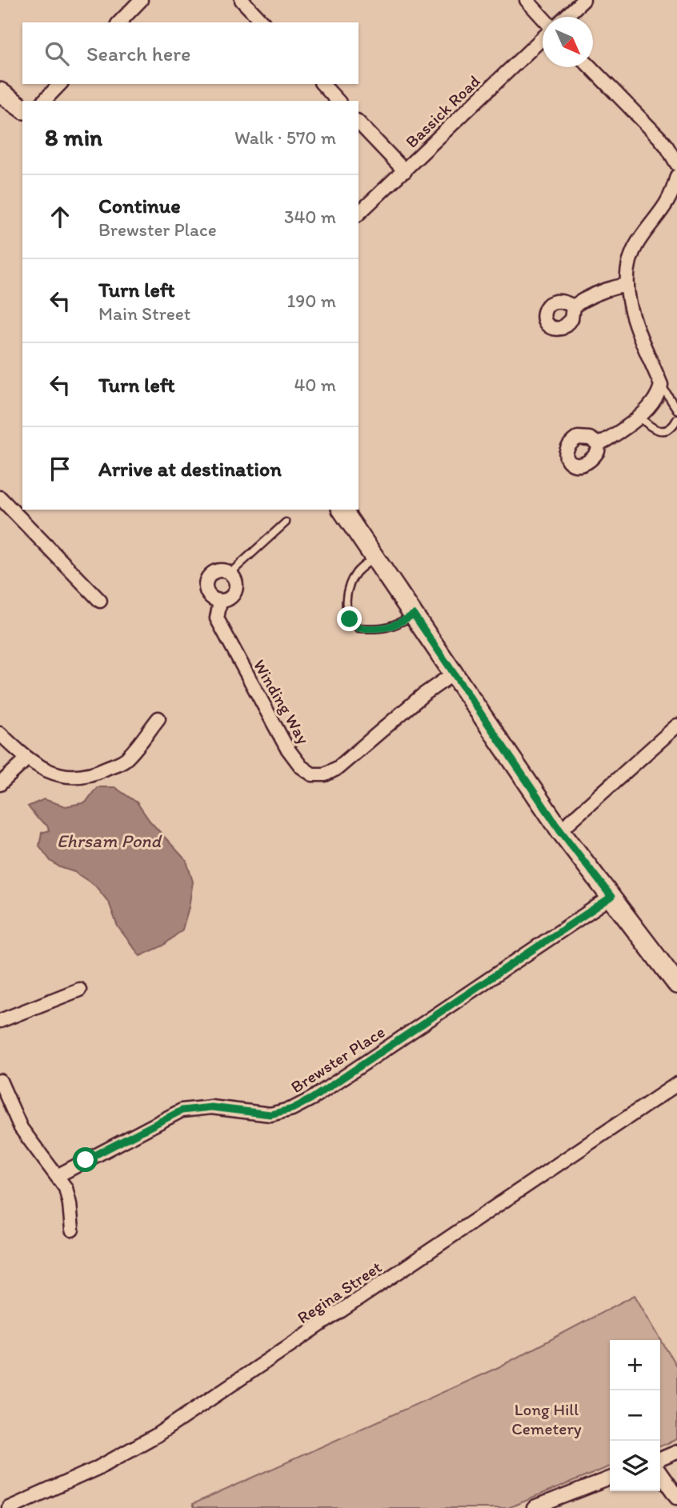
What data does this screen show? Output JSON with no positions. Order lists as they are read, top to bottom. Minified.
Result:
{"streets":{"street":["Bassick Road","Winding Way","Brewster Place","Regina Street"]},"water":["Ehrsam Pond"],"parks":["Long Hill Cemetery"],"north":"bottom right","page":{"search":"Search here","heading":["8 min","Walk · 570 m"],"list":[["Continue","Brewster Place","340 m"],["Turn left","Main Street","190 m"],["Turn left","40 m"],"Arrive at destination"],"map_buttons":["+","−"]}}
